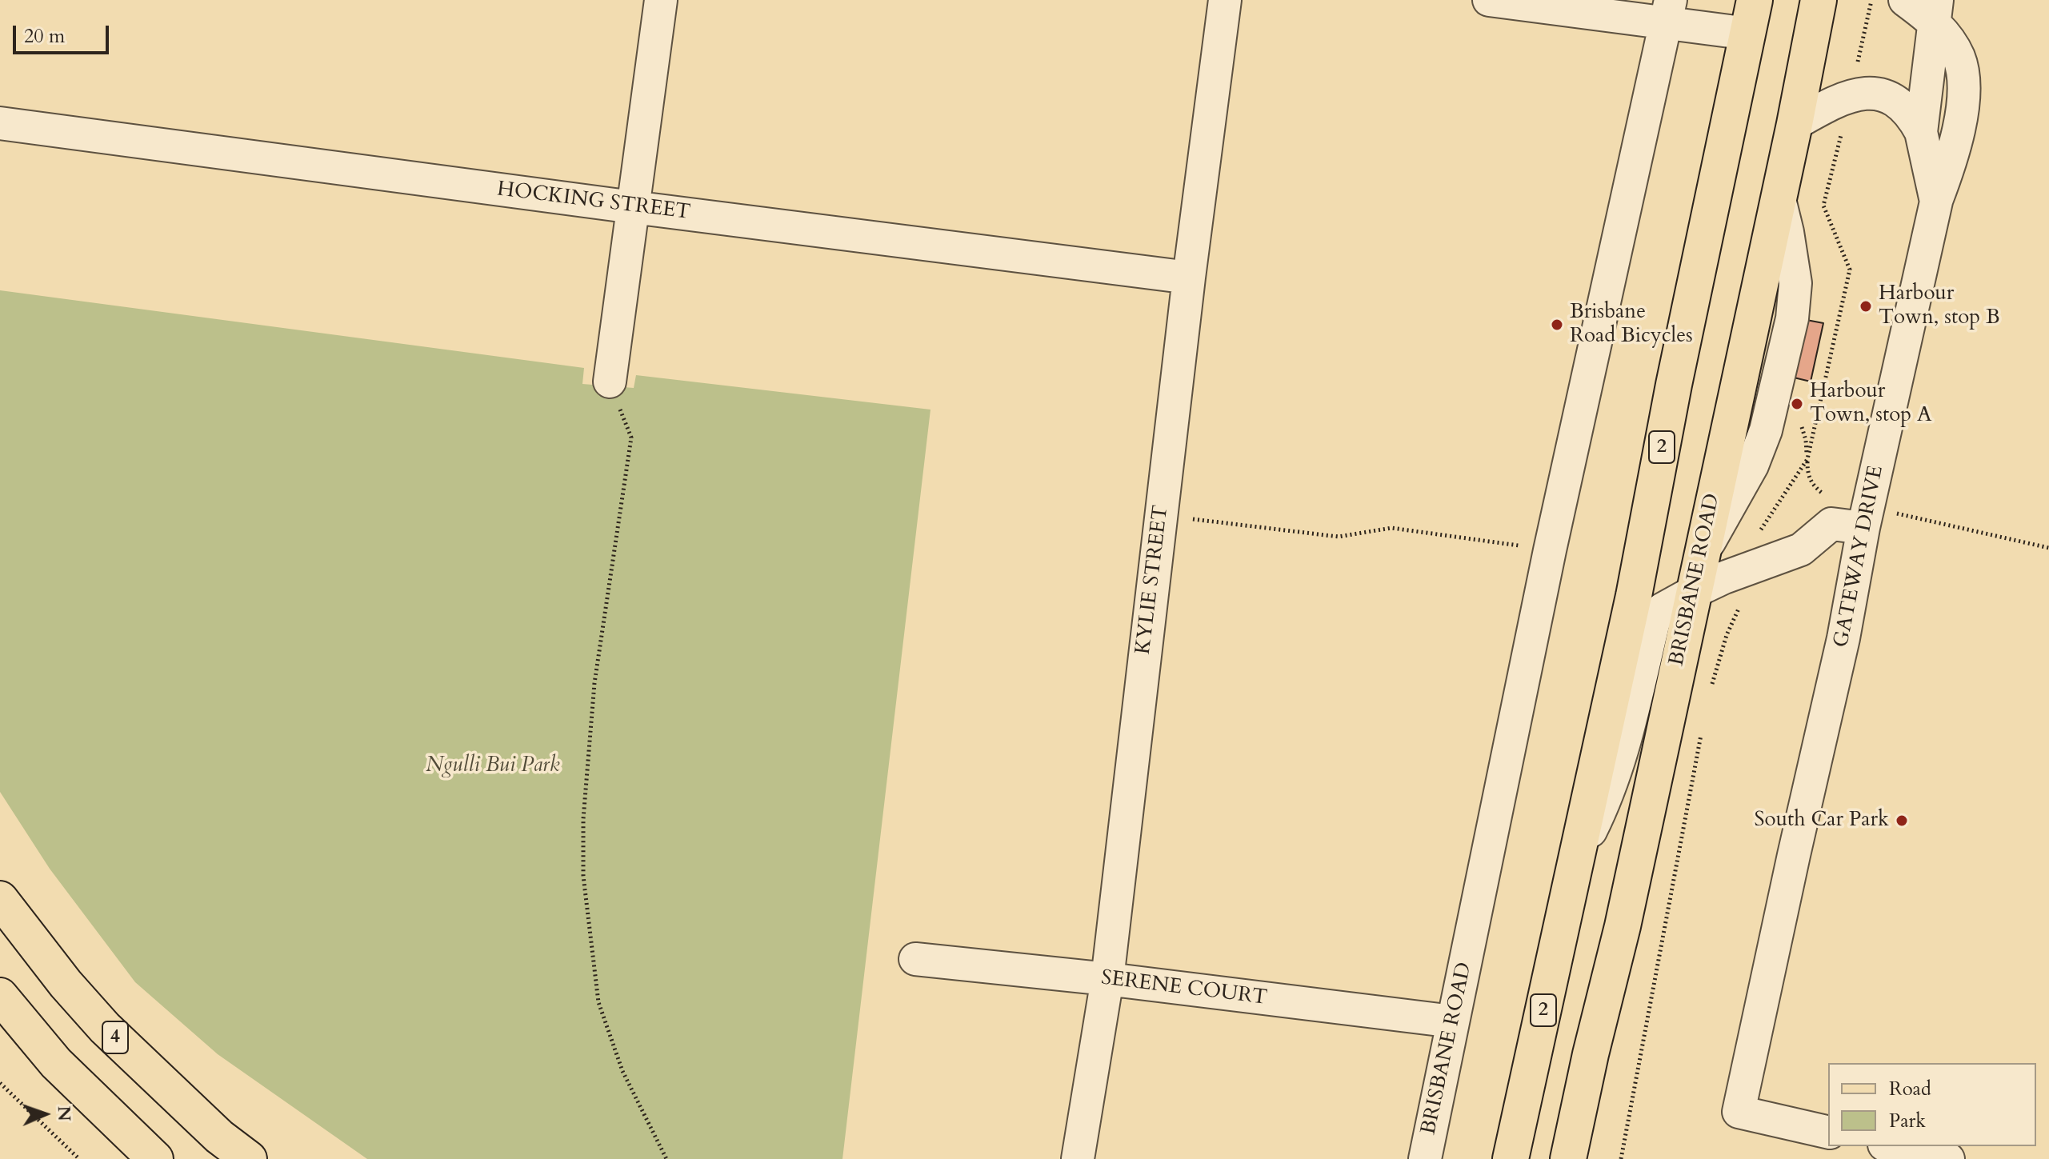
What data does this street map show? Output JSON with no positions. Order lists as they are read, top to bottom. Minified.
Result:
{"streets":{"main road":["2","BRISBANE ROAD","4"],"street":["HOCKING STREET","GATEWAY DRIVE","KYLIE STREET","SERENE COURT"]},"crossings":[["HOCKING STREET","KYLIE STREET"],["KYLIE STREET","SERENE COURT"],["BRISBANE ROAD","SERENE COURT"]],"parks":["Ngulli Bui Park"],"places":["Harbour Town, stop B","Brisbane Road Bicycles","Harbour Town, stop A","South Car Park"],"legend":["Road","Park"],"scale_bar":"20 m","north":"right"}
